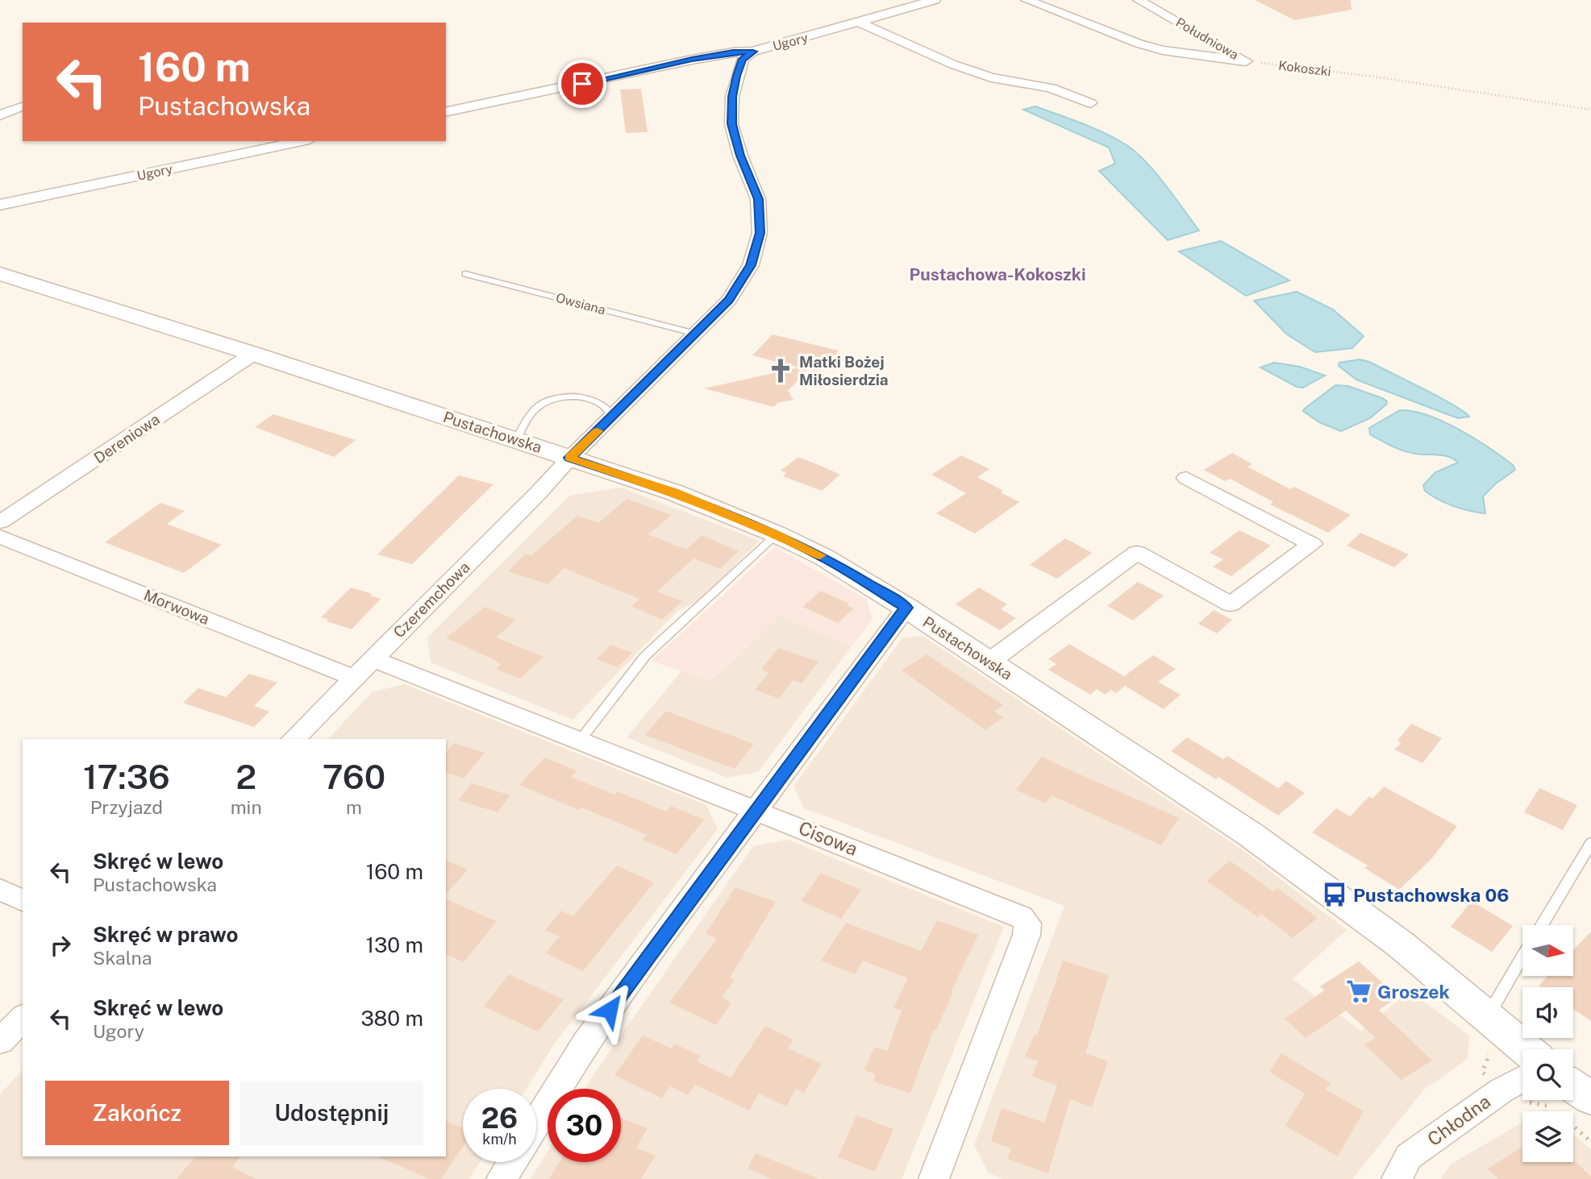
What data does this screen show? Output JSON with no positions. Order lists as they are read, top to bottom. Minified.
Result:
{"streets":{"street":["Południowa","Ugory","Pustachowska","Dereniowa","Czeremchowa","Morwowa","Cisowa","Chłodna"],"lane":["Owsiana"],"path":["Kokoszki"]},"crossings":[["Południowa","Kokoszki"],["Ugory","Czeremchowa"],["Owsiana","Czeremchowa"],["Pustachowska","Dereniowa"],["Pustachowska","Czeremchowa"],["Czeremchowa","Morwowa"],["Czeremchowa","Cisowa"]],"districts":["Pustachowa-Kokoszki"],"places":{"church":["Matki Bożej Miłosierdzia"],"bus stop":["Pustachowska 06"],"supermarket":["Groszek"]},"north":"right","page":{"turn":["160 m","Pustachowska"],"eta":["17:36","Przyjazd","2","min","760","m"],"list":[{"name":"Skręć w lewo","note":"Pustachowska","value":"160 m"},{"name":"Skręć w prawo","note":"Skalna","value":"130 m"},{"name":"Skręć w lewo","note":"Ugory","value":"380 m"}],"buttons":["Zakończ","Udostępnij"],"speed":"26 km/h","limit":"30"}}
